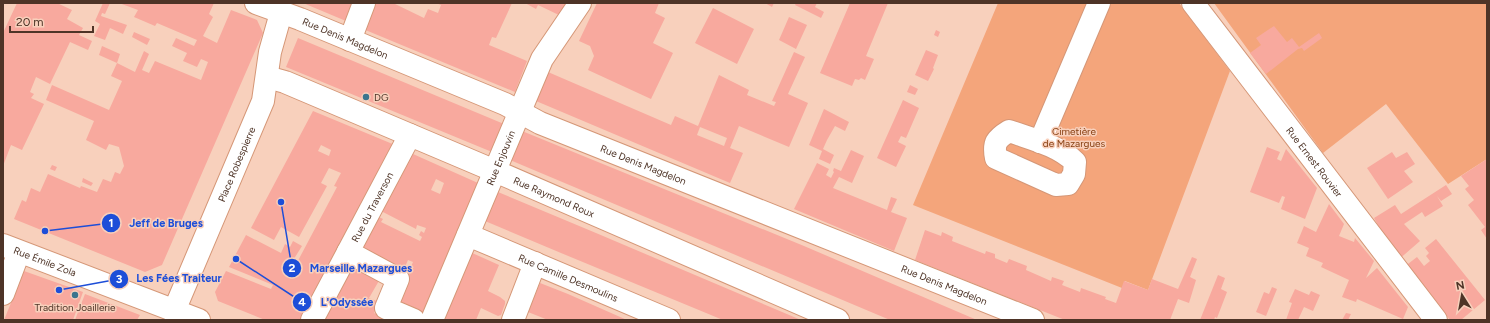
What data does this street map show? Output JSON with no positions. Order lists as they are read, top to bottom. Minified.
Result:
{"streets":{"street":["Rue Denis Magdelon","Rue Enjouvin","Rue Ernest Rouvier","Place Robespierre","Rue Raymond Roux","Rue du Traverson","Rue Émile Zola","Rue Camille Desmoulins"]},"crossings":[["Rue Denis Magdelon","Rue Enjouvin"],["Rue Denis Magdelon","Place Robespierre"],["Rue Enjouvin","Rue Raymond Roux"],["Rue Enjouvin","Rue Camille Desmoulins"],["Place Robespierre","Rue Raymond Roux"],["Place Robespierre","Rue Émile Zola"],["Rue Raymond Roux","Rue du Traverson"]],"parks":["Cimetière de Mazargues"],"places":["DG","Marseille Mazargues","Jeff de Bruges","L'Odyssée","Les Fées Traiteur","Tradition Joaillerie"],"scale_bar":"20 m","north":"top"}
